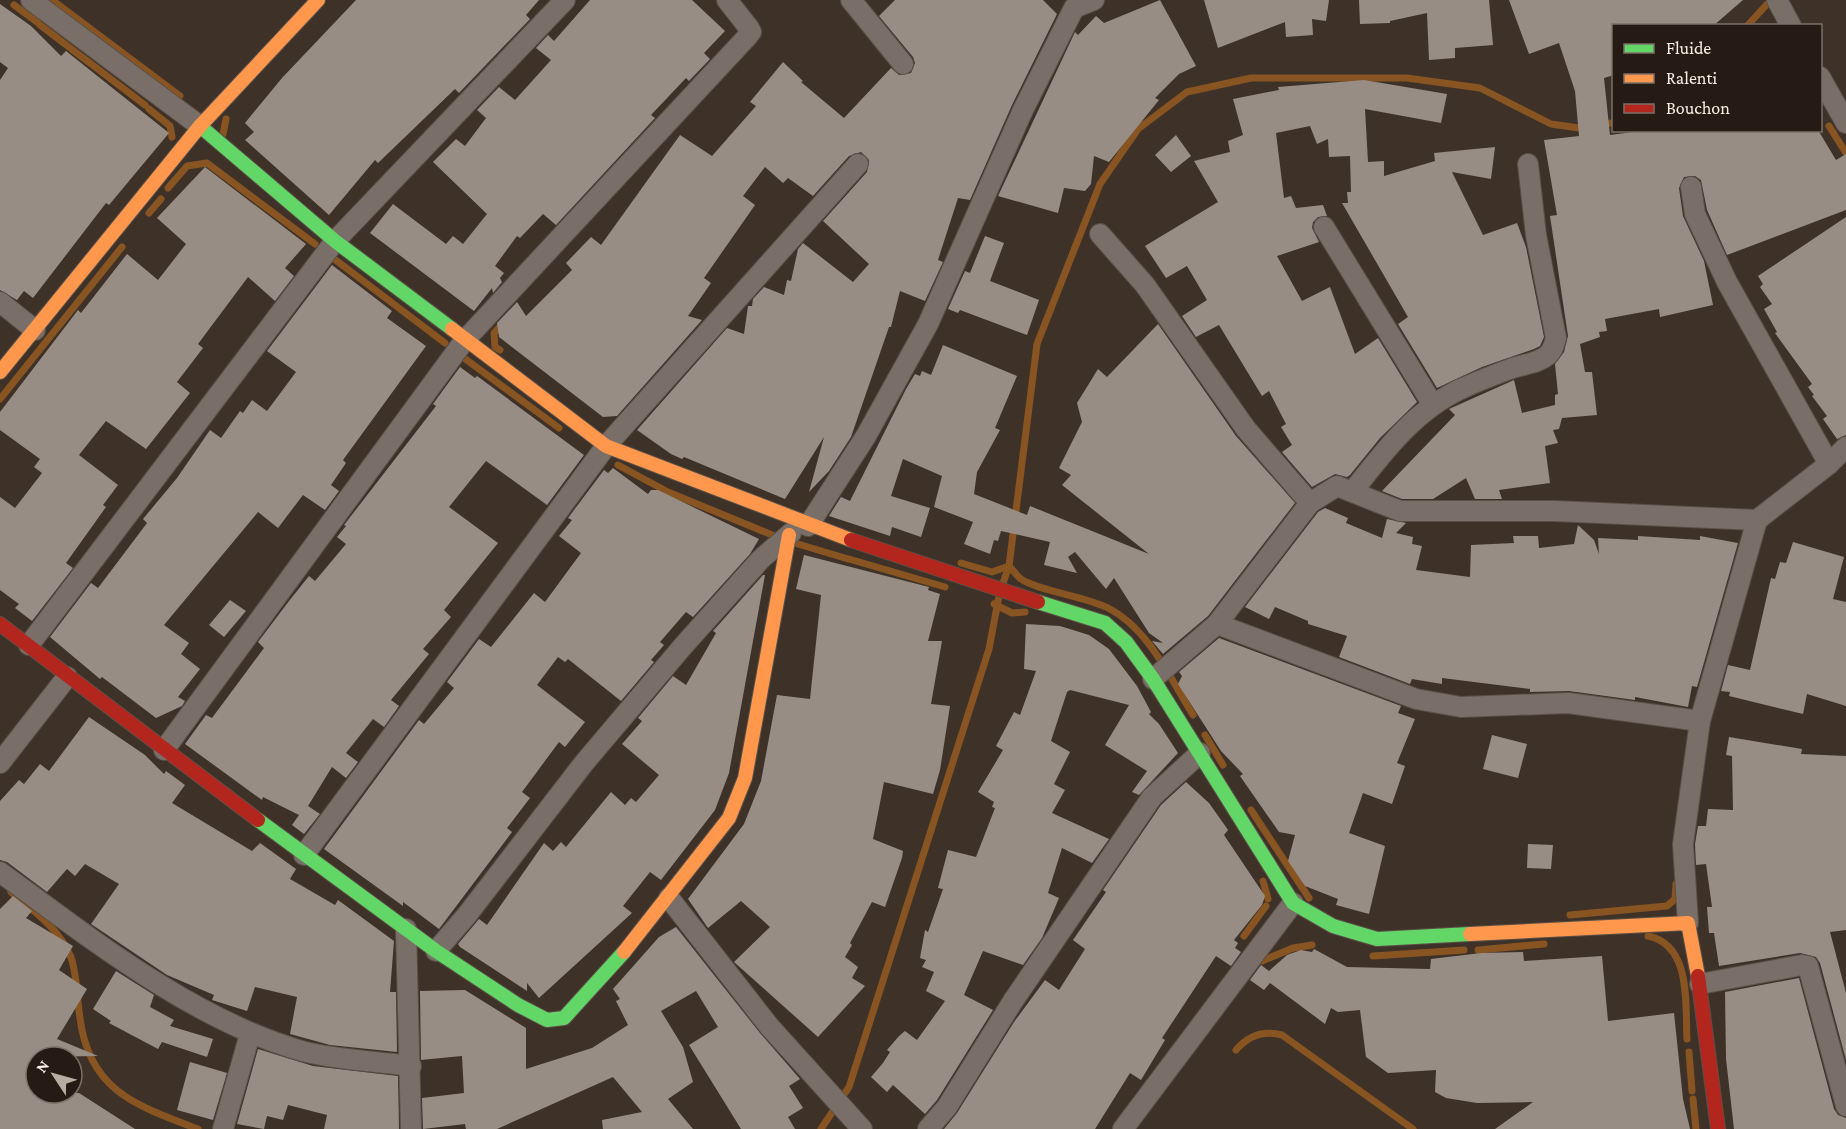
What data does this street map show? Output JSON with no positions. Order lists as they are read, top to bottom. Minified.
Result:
{"legend":["Fluide","Ralenti","Bouchon"],"north":"top left"}
